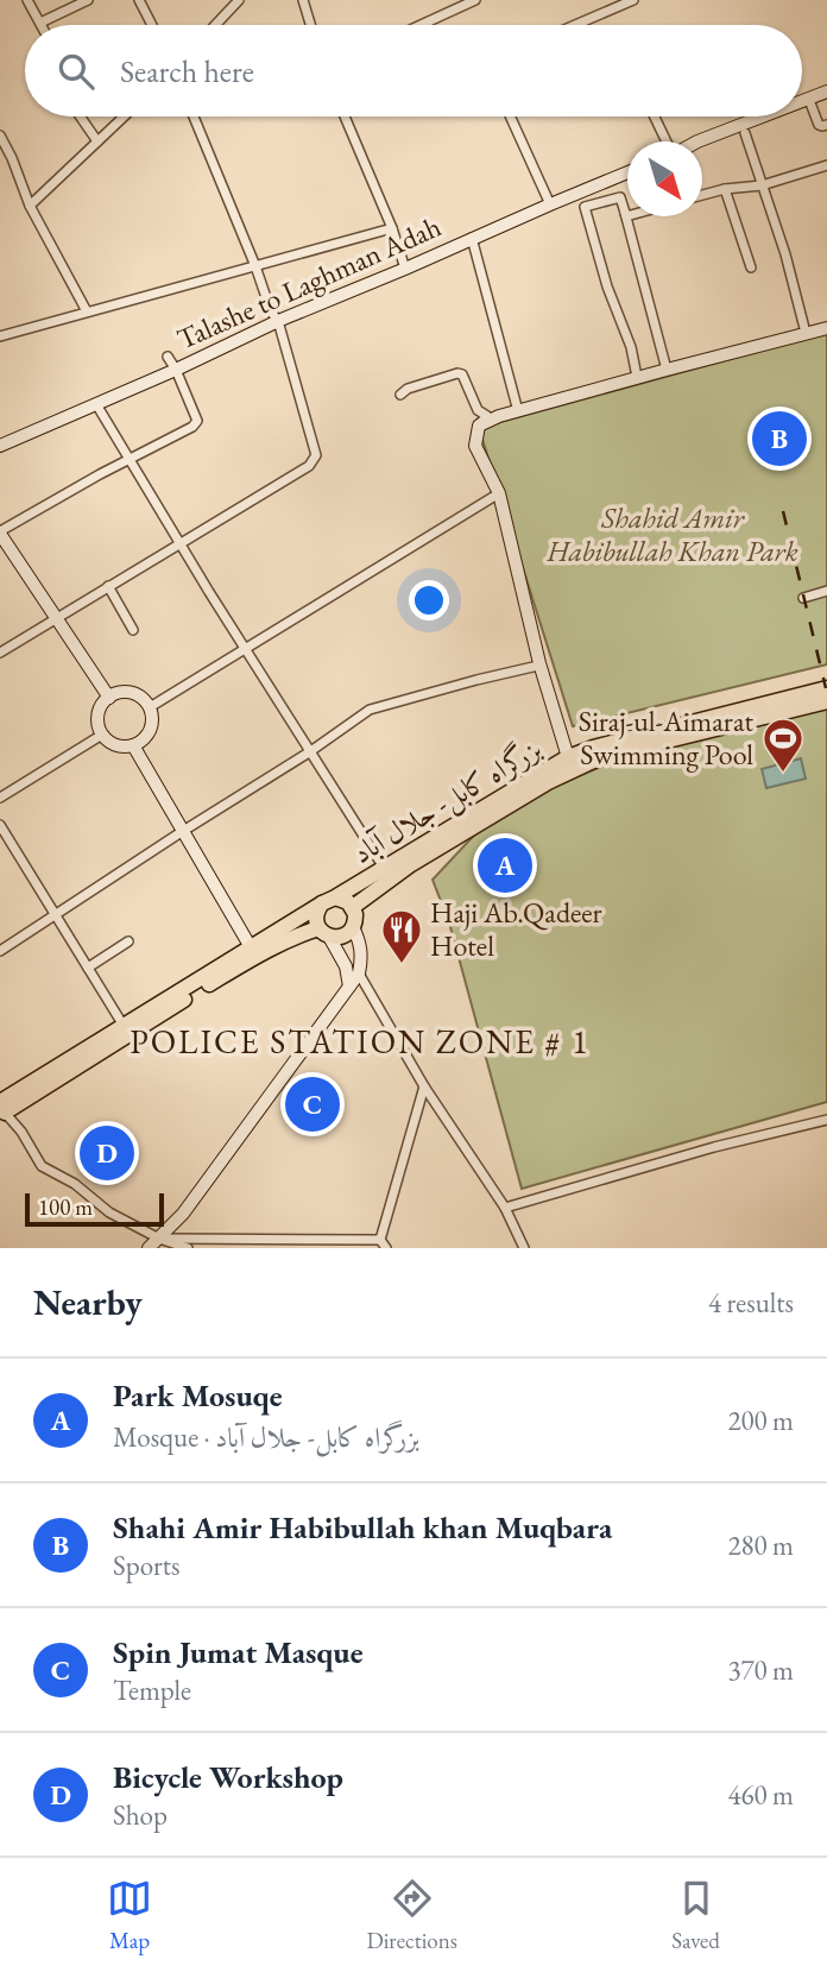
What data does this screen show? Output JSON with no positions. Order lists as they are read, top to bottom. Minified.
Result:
{"streets":{"highway":["بزرگراه کابل- جلال آباد"],"main road":["Talashe to Laghman Adah"]},"districts":["POLICE STATION ZONE # 1"],"parks":["Shahid Amir Habibullah Khan Park"],"places":{"sports":["Siraj-ul-Aimarat Swimming Pool"],"restaurant":["Haji Ab.Qadeer Hotel"]},"scale_bar":"100 m","north":"bottom right","page":{"search":"Search here","pins":["B","A","C","D"],"scale":"100 m","heading":["Nearby","4 results"],"list":[{"mark":"A","name":"Park Mosuqe","note":"Mosque · بزرگراه کابل- جلال آباد","value":"200 m"},{"mark":"B","name":"Shahi Amir Habibullah khan Muqbara","note":"Sports","value":"280 m"},{"mark":"C","name":"Spin Jumat Masque","note":"Temple","value":"370 m"},{"mark":"D","name":"Bicycle Workshop","note":"Shop","value":"460 m"}],"nav":["Map","Directions","Saved"]}}
